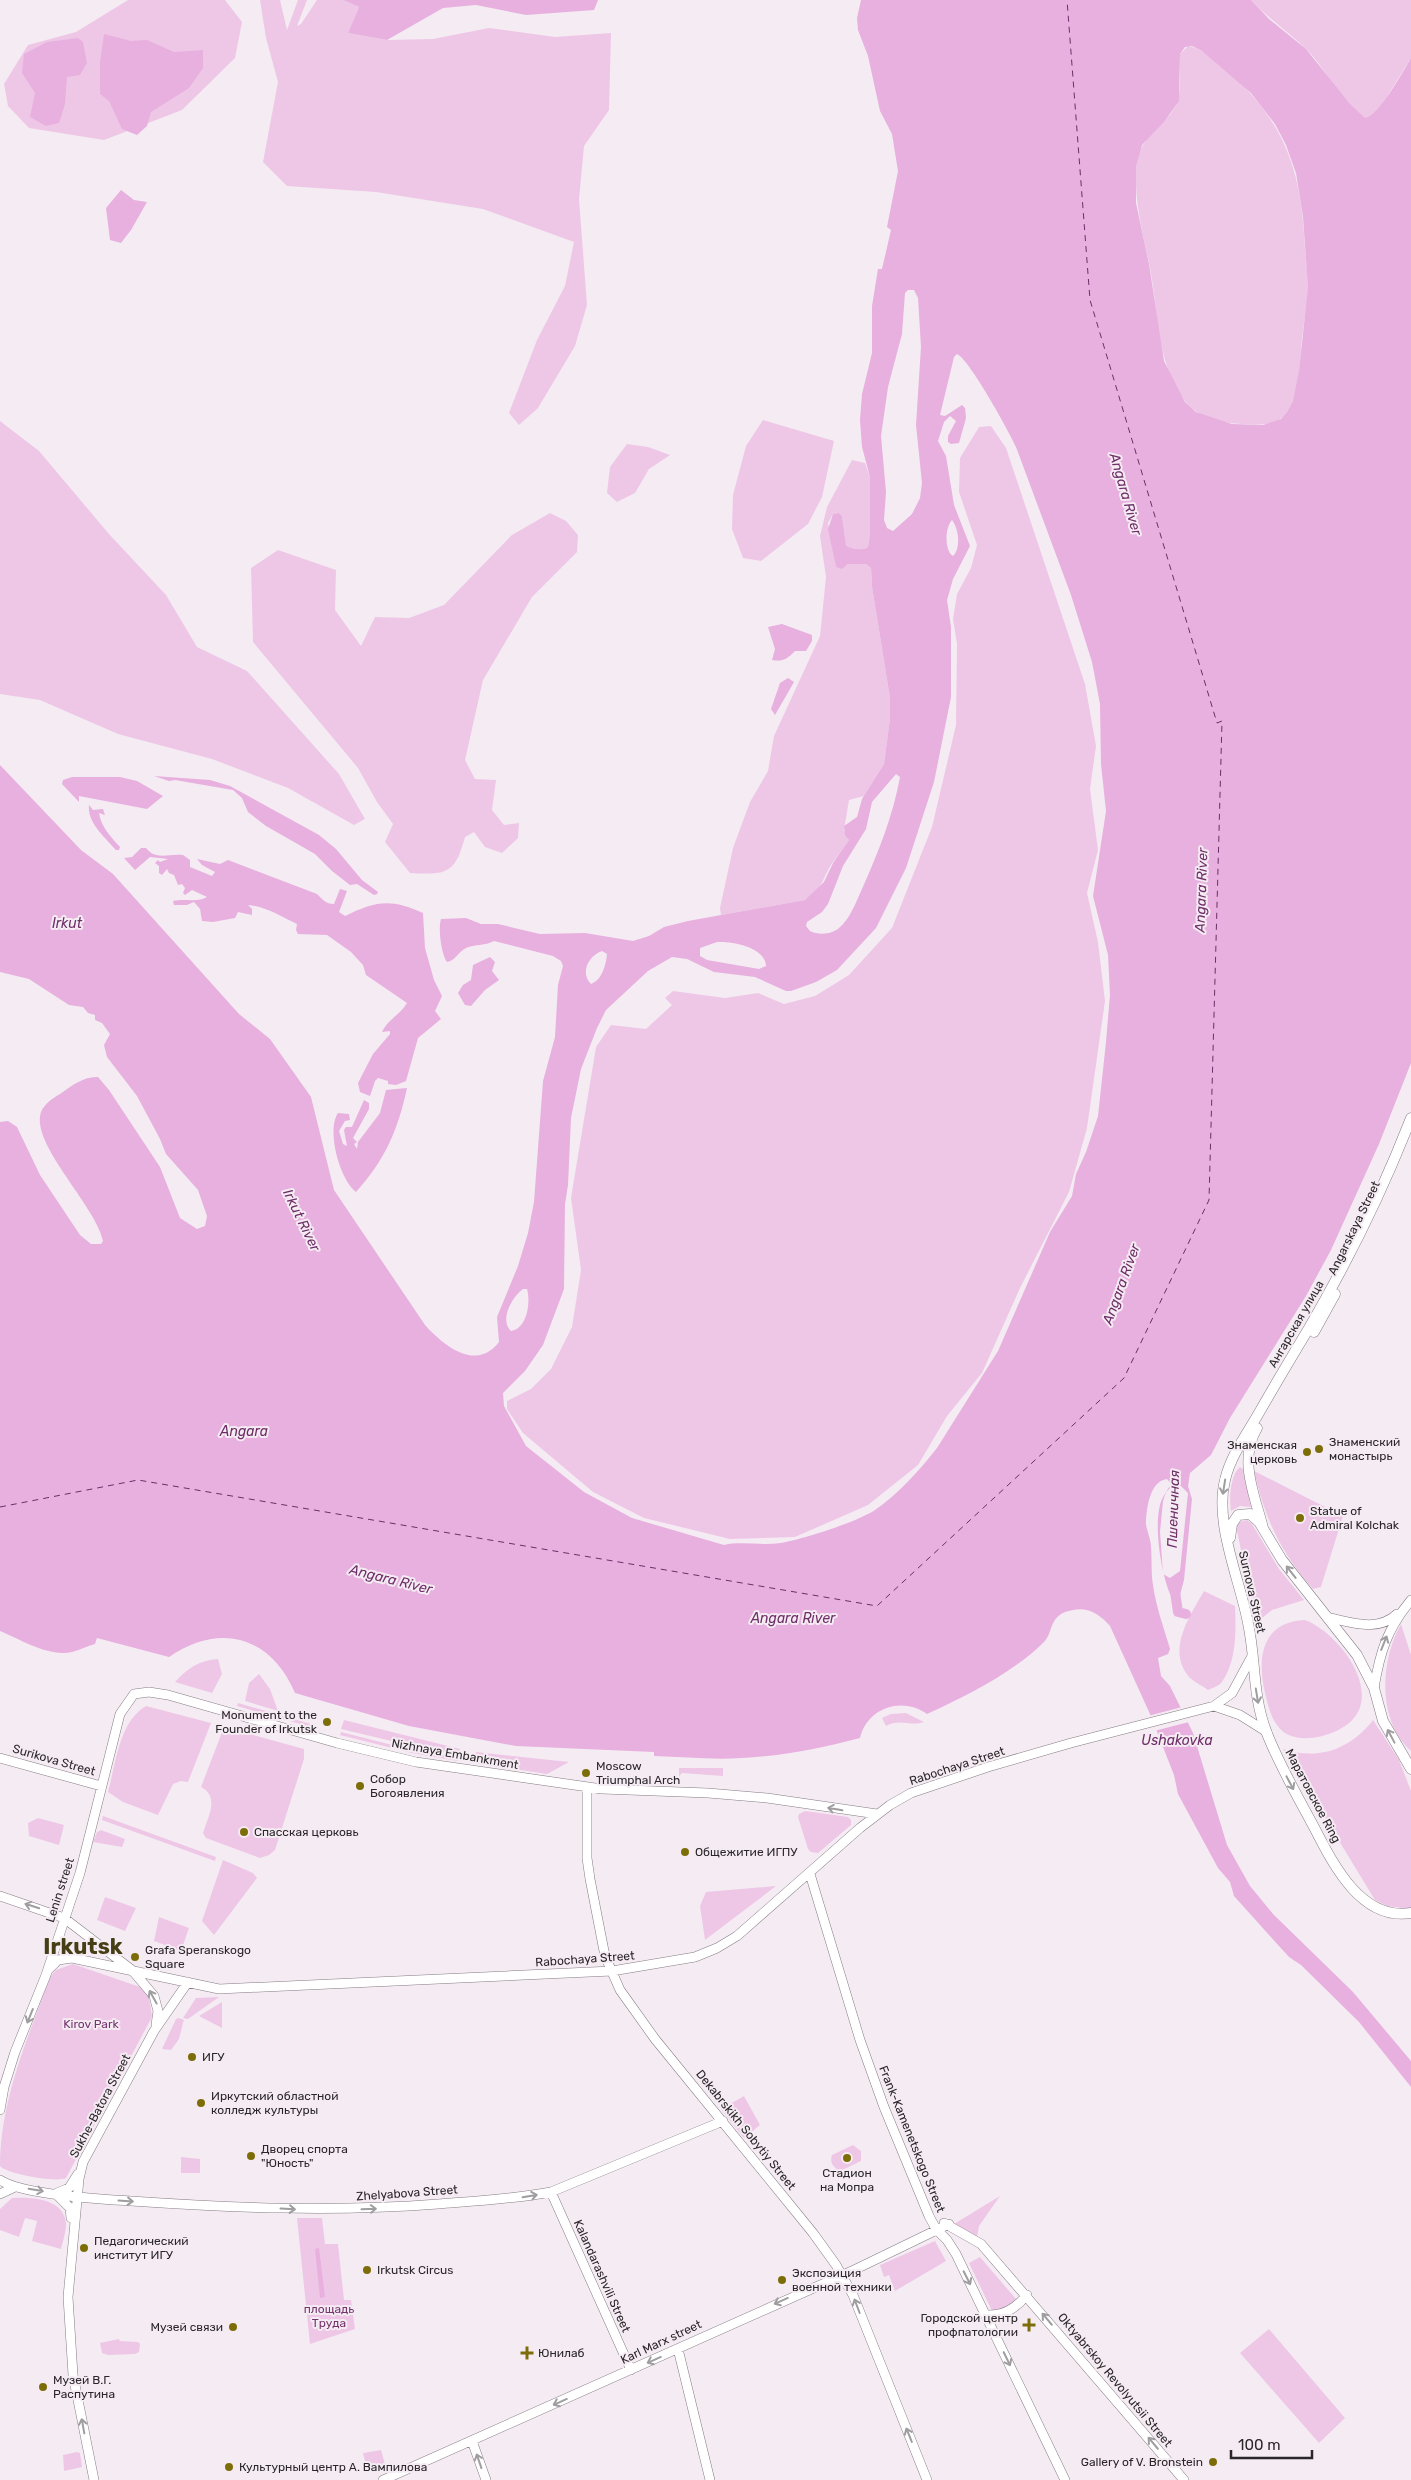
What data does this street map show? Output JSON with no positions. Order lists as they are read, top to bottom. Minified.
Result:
{"streets":{"main road":["Ангарская улица","Surnova Street","Nizhnaya Embankment","Surikova Street","Rabochaya Street","Маратовское Ring","Lenin street","Sukhe-Batora Street","Dekabrskikh Sobytiy Street","Frank-Kamenetskogo Street","Zhelyabova Street","Kalandarashvili Street","Karl Marx street","Oktyabrskoy Revolyutsii Street"]},"crossings":[["Ангарская улица","Surnova Street"],["Surnova Street","Маратовское Ring"],["Nizhnaya Embankment","Rabochaya Street"],["Nizhnaya Embankment","Lenin street"],["Nizhnaya Embankment","Dekabrskikh Sobytiy Street"],["Surikova Street","Lenin street"],["Rabochaya Street","Маратовское Ring"],["Rabochaya Street","Lenin street"],["Rabochaya Street","Dekabrskikh Sobytiy Street"],["Rabochaya Street","Frank-Kamenetskogo Street"],["Sukhe-Batora Street","Zhelyabova Street"],["Dekabrskikh Sobytiy Street","Zhelyabova Street"],["Dekabrskikh Sobytiy Street","Karl Marx street"],["Frank-Kamenetskogo Street","Karl Marx street"],["Frank-Kamenetskogo Street","Oktyabrskoy Revolyutsii Street"],["Zhelyabova Street","Kalandarashvili Street"],["Kalandarashvili Street","Karl Marx street"],["Karl Marx street","Oktyabrskoy Revolyutsii Street"]],"one_way":["Nizhnaya Embankment","Маратовское Ring","Frank-Kamenetskogo Street","Zhelyabova Street","Karl Marx street","Oktyabrskoy Revolyutsii Street"],"districts":["Irkutsk"],"water":["Angara River","Irkut","Irkut River","Angara","Пшеничная","Ushakovka"],"parks":["Kirov Park","площадь Труда"],"places":{"other":["Знаменский монастырь","Знаменская церковь","Statue of Admiral Kolchak","Monument to the Founder of Irkutsk","Moscow Triumphal Arch","Собор Богоявления","Спасская церковь","Общежитие ИГПУ","Grafa Speranskogo Square","ИГУ","Иркутский областной колледж культуры","Дворец спорта \"Юность\"","Стадион на Мопра","Педагогический институт ИГУ","Irkutsk Circus","Экспозиция военной техники","Музей связи","Музей В.Г. Распутина","Gallery of V. Bronstein","Культурный центр А. Вампилова"],"health":["Городской центр профпатологии","Юнилаб"]},"scale_bar":"100 m"}
